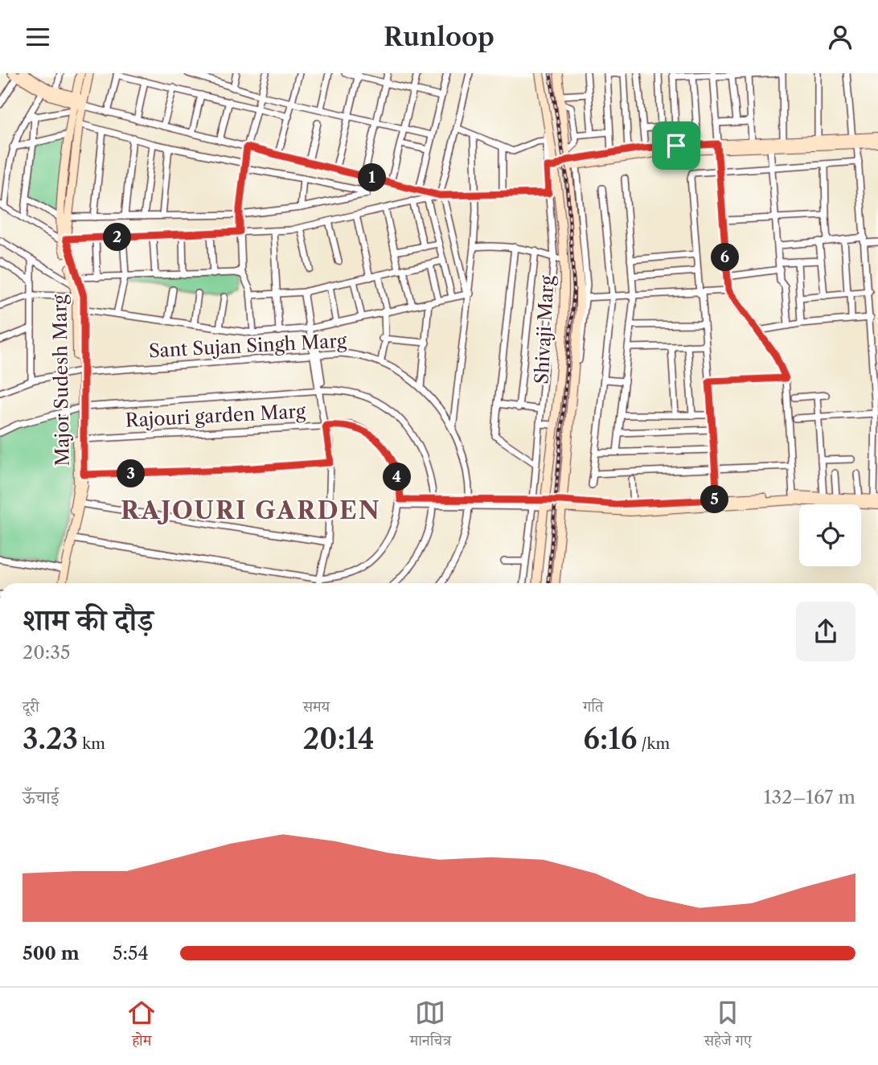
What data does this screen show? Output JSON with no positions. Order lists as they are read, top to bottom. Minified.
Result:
{"streets":{"street":["Shivaji Marg","Sant Sujan Singh Marg","Major Sudesh Marg","Rajouri garden Marg"]},"crossings":[["Sant Sujan Singh Marg","Major Sudesh Marg"],["Major Sudesh Marg","Rajouri garden Marg"]],"districts":["RAJOURI GARDEN"],"page":{"header":"Runloop","pins":["1","2","6","3","4","5"],"heading":["शाम की दौड़","20:35"],"stats":[["दूरी","3.23 km"],["समय","20:14"],["गति","6:16 /km"]],"chart":["ऊँचाई","132–167 m"],"list":[{"name":"500 m","note":"5:54"}],"tabs":["होम","मानचित्र","सहेजे गए"]}}
